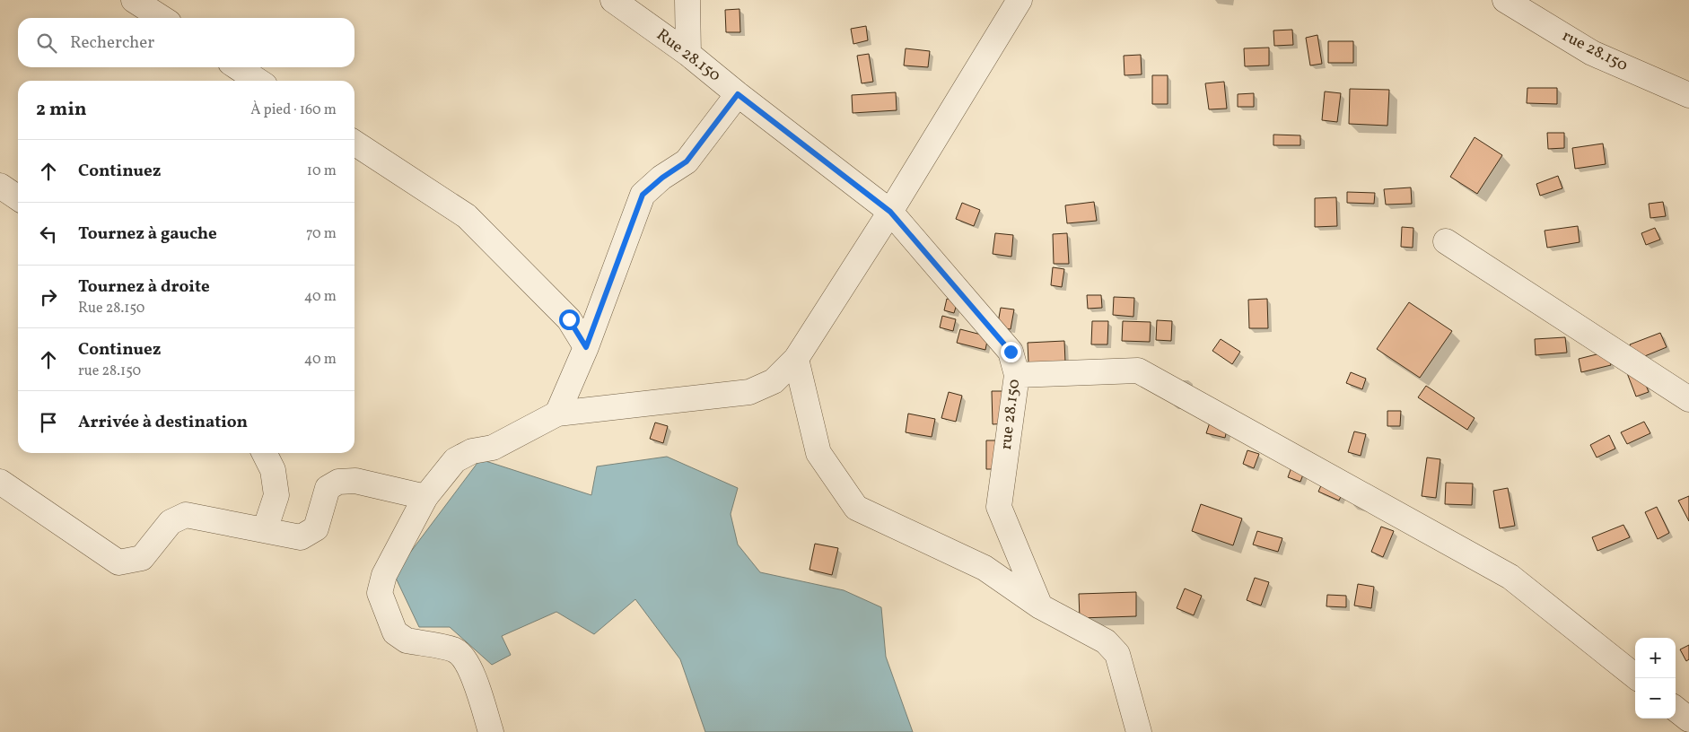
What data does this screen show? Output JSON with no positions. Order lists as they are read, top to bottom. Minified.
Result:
{"streets":{"street":["rue 28.150","Rue 28.150"]},"crossings":[["rue 28.150","Rue 28.150"]],"page":{"search":"Rechercher","heading":["2 min","À pied · 160 m"],"list":[["Continuez","10 m"],["Tournez à gauche","70 m"],["Tournez à droite","Rue 28.150","40 m"],["Continuez","rue 28.150","40 m"],"Arrivée à destination"],"map_buttons":["+","−"]}}
